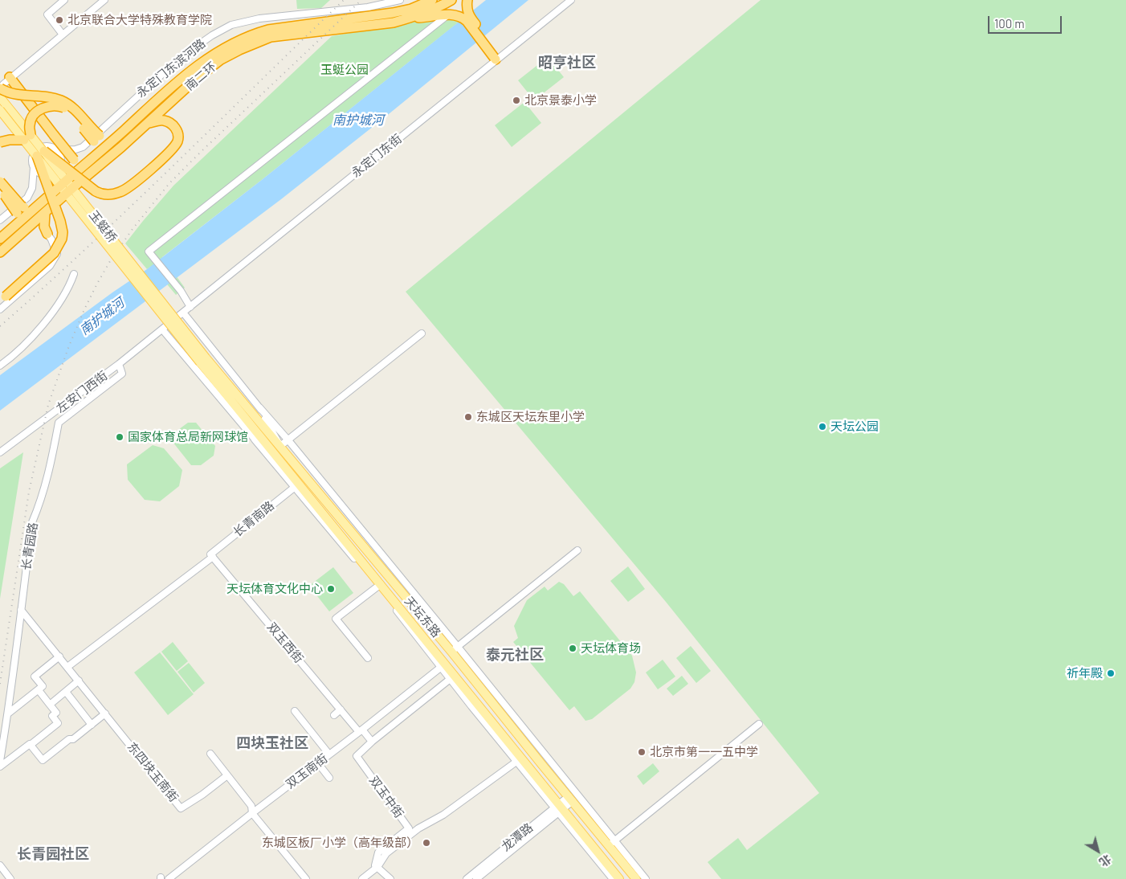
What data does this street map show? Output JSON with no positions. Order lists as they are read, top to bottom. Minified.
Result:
{"streets":{"highway":["南二环"],"main road":["玉蜓桥","天坛东路"],"street":["永定门东滨河路","永定门东街","左安门西街","长青南路","长青园路","双玉西街","双玉南街","东四块玉南街","双玉中街","龙潭路"]},"crossings":[["永定门东街","左安门西街"],["玉蜓桥","天坛东路"],["左安门西街","长青园路"],["长青南路","天坛东路"],["长青南路","双玉西街"],["长青南路","东四块玉南街"],["长青园路","东四块玉南街"],["天坛东路","双玉南街"],["天坛东路","龙潭路"],["双玉西街","双玉南街"]],"districts":["昭亨社区","泰元社区","四块玉社区","长青园社区"],"water":["南护城河"],"parks":["玉蜓公园"],"places":["北京联合大学特殊教育学院","北京景泰小学","东城区天坛东里小学","天坛公园","国家体育总局新网球馆","天坛体育文化中心","天坛体育场","祈年殿","北京市第一一五中学","东城区板厂小学（高年级部）"],"scale_bar":"100 m","north":"bottom right"}
